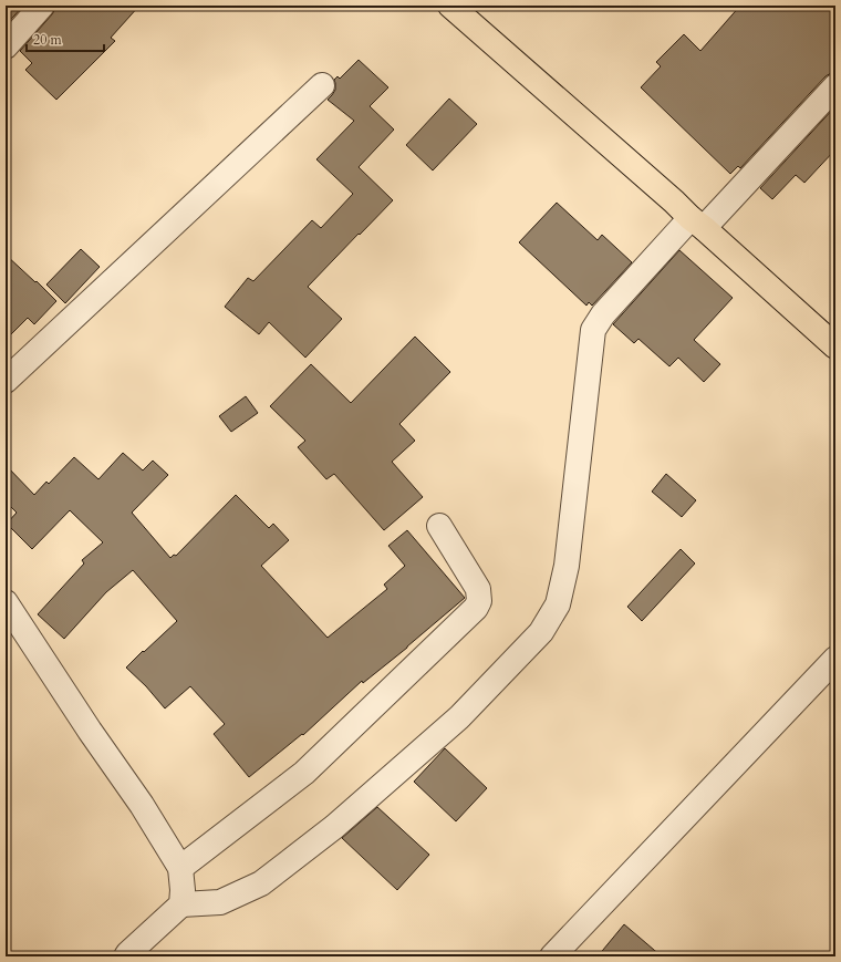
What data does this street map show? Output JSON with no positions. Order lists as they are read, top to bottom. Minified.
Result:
{"scale_bar":"20 m"}
